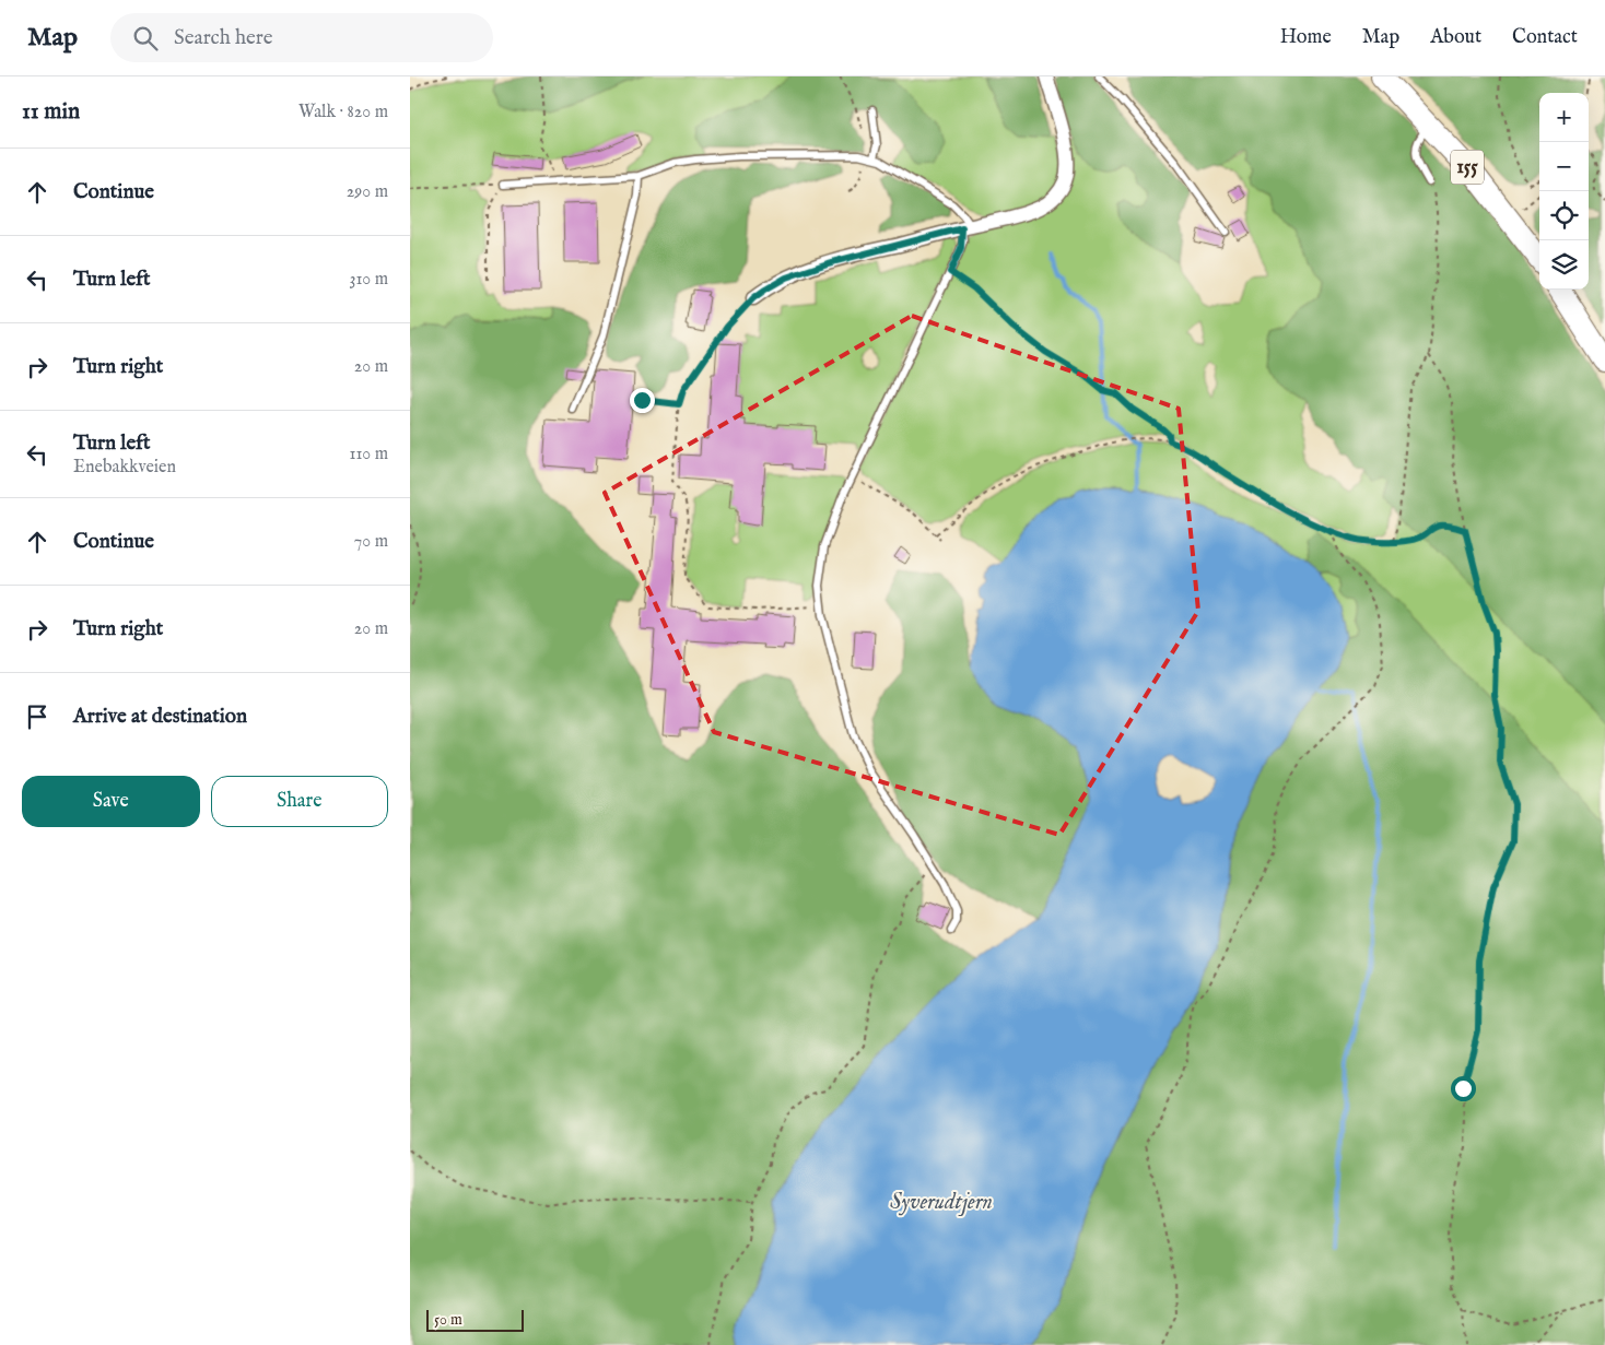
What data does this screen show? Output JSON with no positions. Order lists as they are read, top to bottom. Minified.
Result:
{"streets":{"main road":["155"]},"water":["Syverudtjern"],"scale_bar":"50 m","page":{"header":"Map","search":"Search here","nav":["Home","Map","About","Contact"],"heading":["11 min","Walk · 820 m"],"map_buttons":["+","−"],"list":[["Continue","290 m"],["Turn left","310 m"],["Turn right","20 m"],["Turn left","Enebakkveien","110 m"],["Continue","70 m"],["Turn right","20 m"],"Arrive at destination"],"buttons":["Save","Share"],"scale":"50 m"}}
